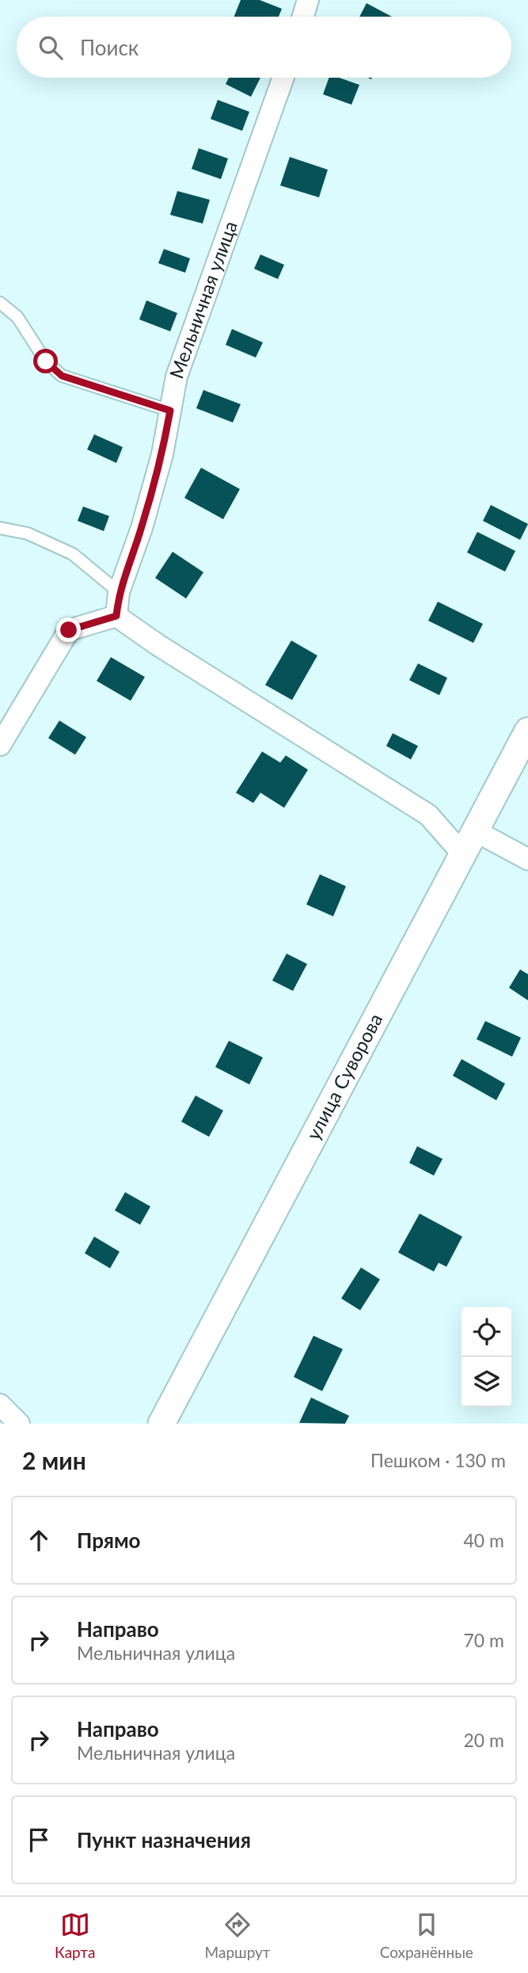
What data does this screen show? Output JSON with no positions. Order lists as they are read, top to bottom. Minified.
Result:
{"streets":{"street":["Мельничная улица","улица Суворова"]},"page":{"search":"Поиск","heading":["2 мин","Пешком · 130 m"],"list":[["Прямо","40 m"],["Направо","Мельничная улица","70 m"],["Направо","Мельничная улица","20 m"],"Пункт назначения"],"nav":["Карта","Маршрут","Сохранённые"]}}
